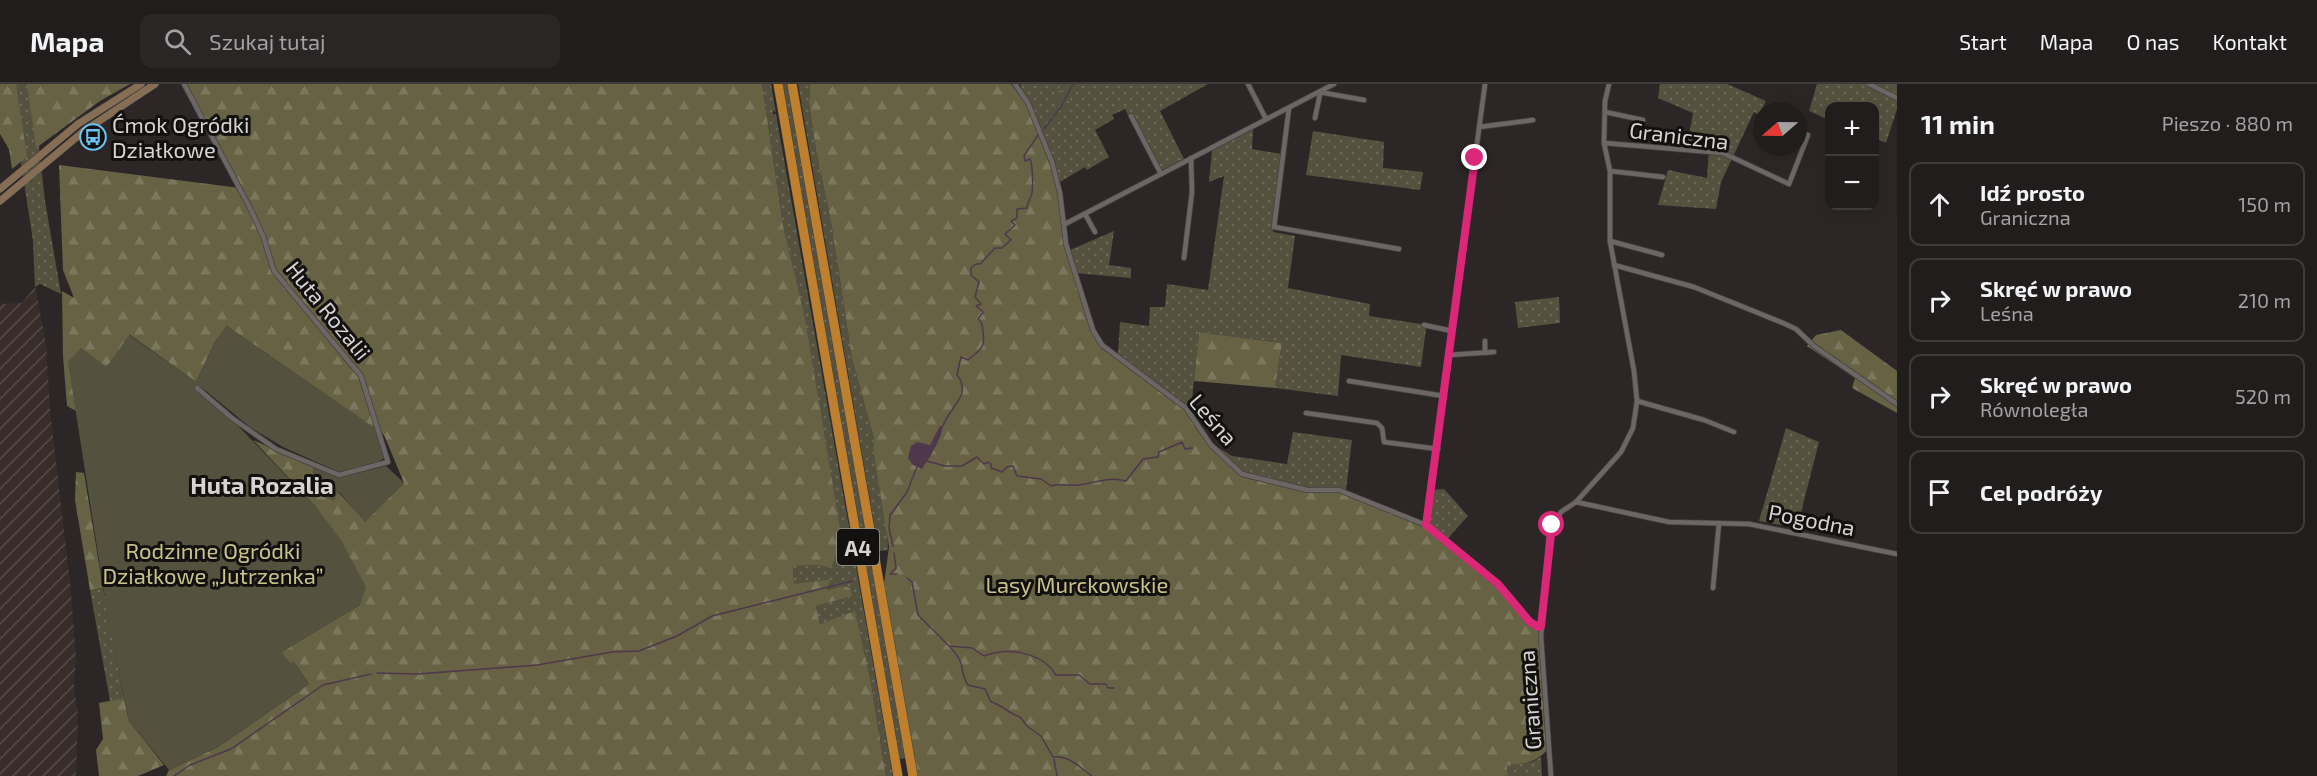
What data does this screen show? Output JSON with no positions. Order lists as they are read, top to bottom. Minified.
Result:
{"streets":{"highway":["A4"],"street":["Graniczna","Huta Rozalii","Leśna","Pogodna"]},"crossings":[["Graniczna","Leśna"],["Graniczna","Pogodna"]],"districts":["Huta Rozalia"],"parks":["Rodzinne Ogródki Działkowe „Jutrzenka”","Lasy Murckowskie"],"places":{"bus stop":["Ćmok Ogródki Działkowe"]},"north":"left","page":{"header":"Mapa","search":"Szukaj tutaj","nav":["Start","Mapa","O nas","Kontakt"],"heading":["11 min","Pieszo · 880 m"],"map_buttons":["+","−"],"list":[["Idź prosto","Graniczna","150 m"],["Skręć w prawo","Leśna","210 m"],["Skręć w prawo","Równoległa","520 m"],"Cel podróży"]}}
